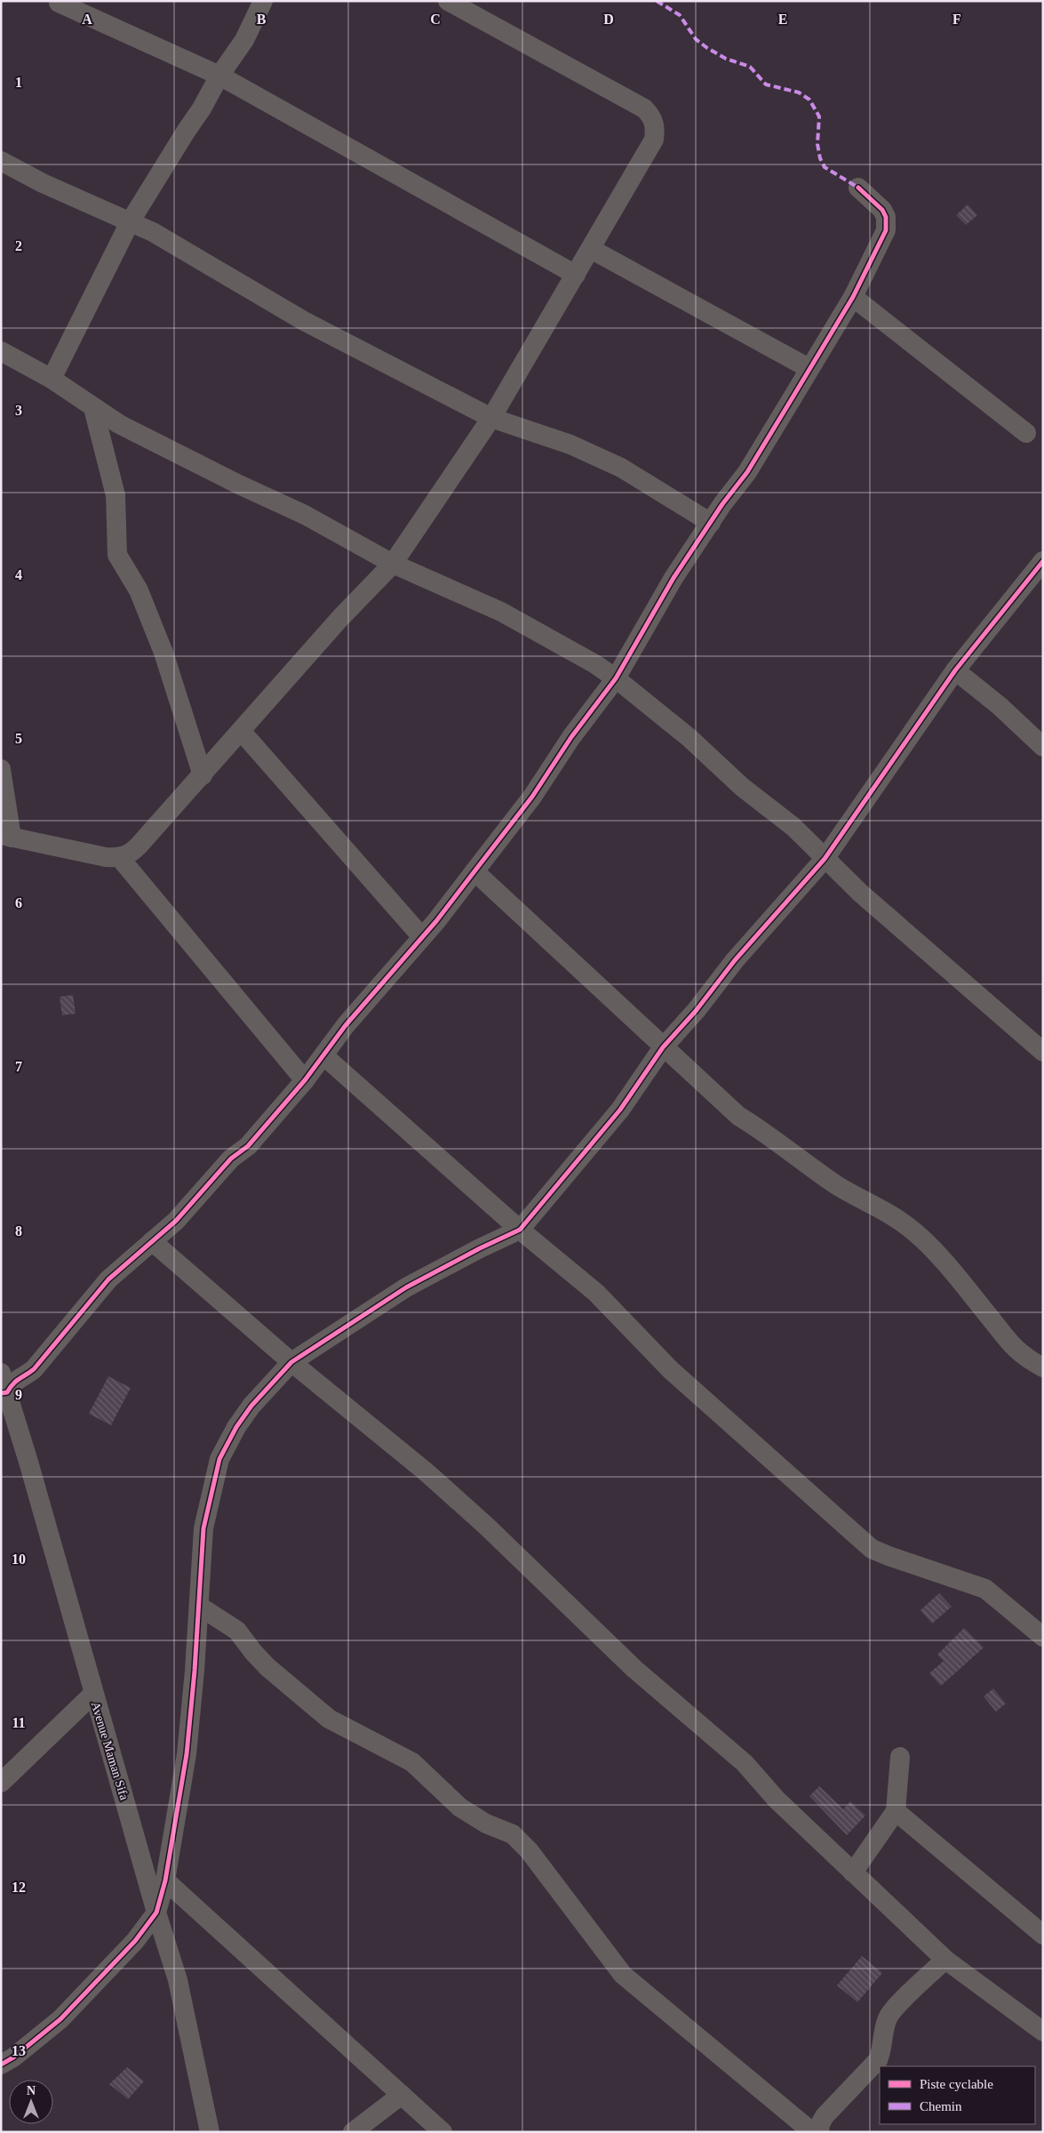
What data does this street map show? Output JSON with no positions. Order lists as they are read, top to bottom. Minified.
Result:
{"streets":{"street":["Avenue Maman Sifa"]},"legend":["Piste cyclable","Chemin"],"north":"top","grid":{"columns":["A","B","C","D","E","F"],"rows":["1","2","3","4","5","6","7","8","9","10","11","12","13"]}}
